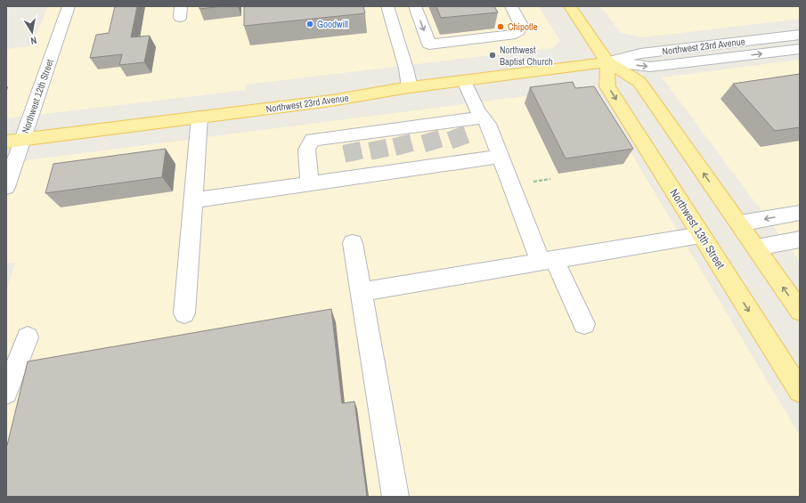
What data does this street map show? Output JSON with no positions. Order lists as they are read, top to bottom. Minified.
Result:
{"streets":{"main road":["Northwest 23rd Avenue","Northwest 13th Street"],"street":["Northwest 12th Street"]},"crossings":[["Northwest 23rd Avenue","Northwest 12th Street"],["Northwest 23rd Avenue","Northwest 13th Street"]],"places":["Goodwill","Chipotle","Northwest Baptist Church"],"north":"bottom"}
